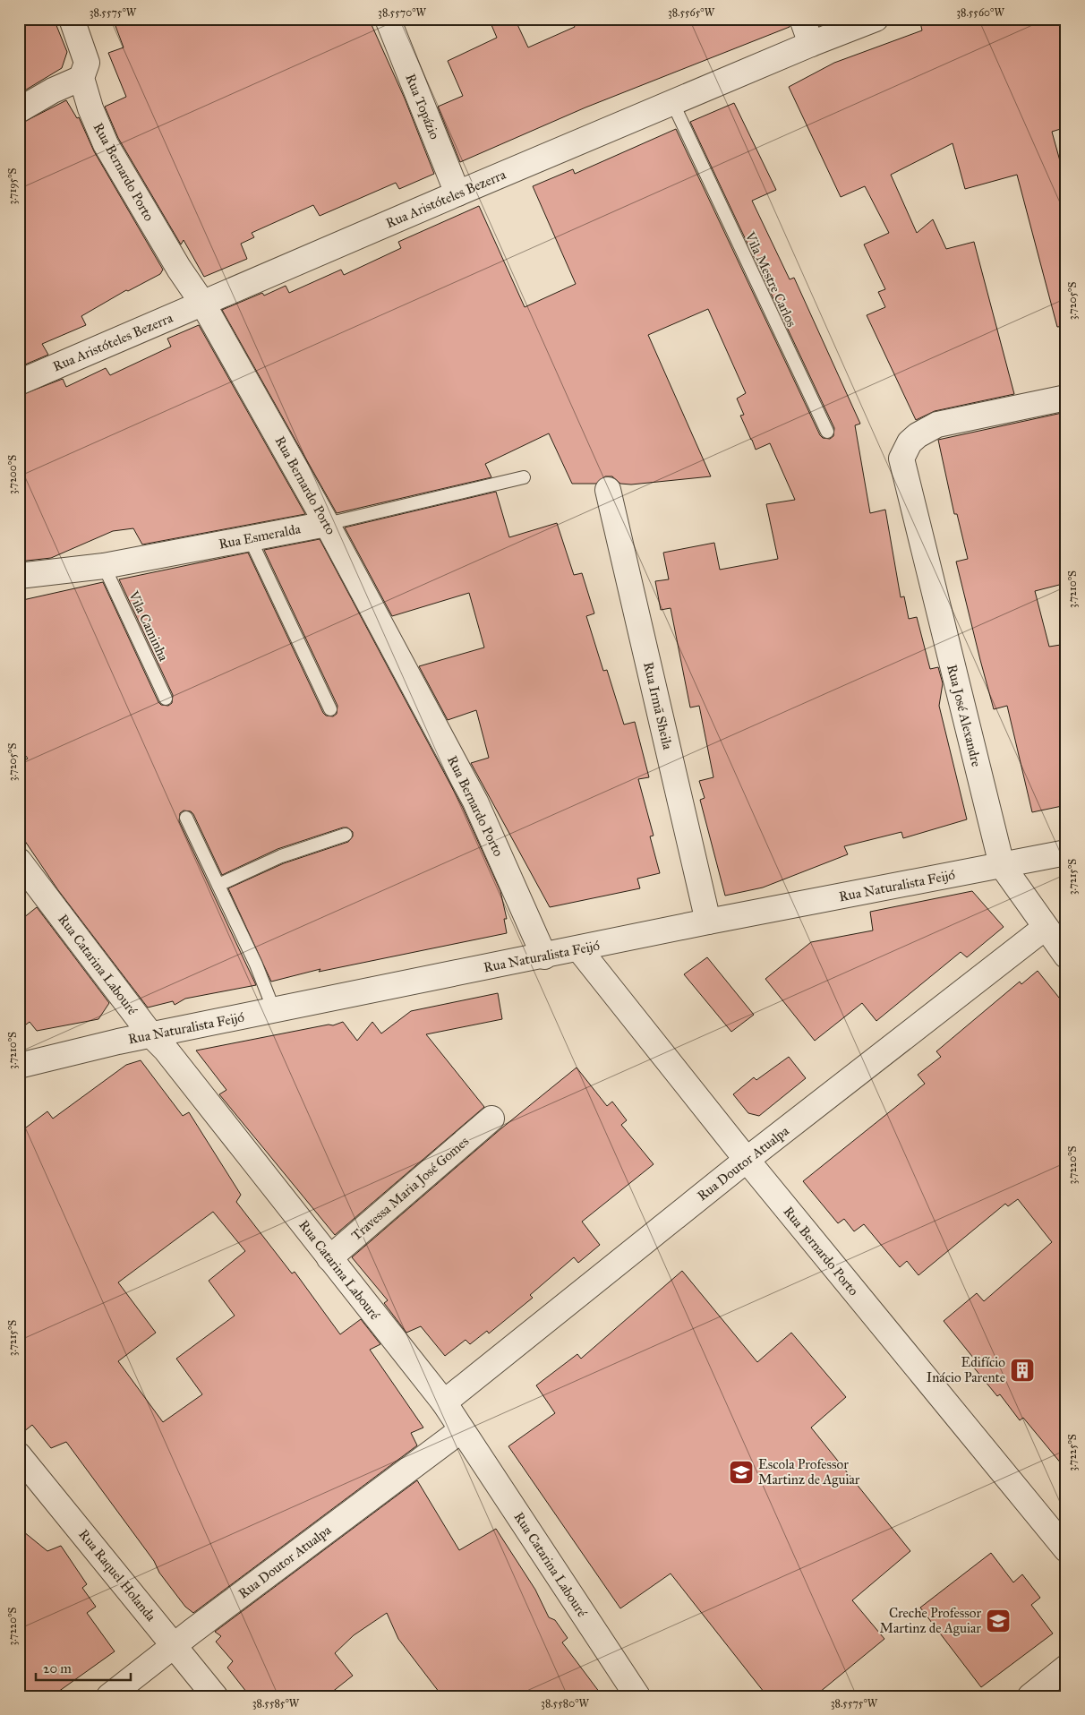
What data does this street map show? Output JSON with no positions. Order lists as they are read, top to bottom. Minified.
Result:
{"streets":{"street":["Rua Topázio","Rua Bernardo Porto","Rua Aristóteles Bezerra","Rua Esmeralda","Rua Irmã Sheila","Rua José Alexandre","Rua Naturalista Feijó","Rua Catarina Labouré","Rua Doutor Atualpa","Travessa Maria José Gomes","Rua Raquel Holanda"],"lane":["Vila Mestre Carlos","Vila Caminha"]},"crossings":[["Rua Topázio","Rua Aristóteles Bezerra"],["Rua Bernardo Porto","Rua Aristóteles Bezerra"],["Rua Bernardo Porto","Rua Esmeralda"],["Rua Bernardo Porto","Rua Naturalista Feijó"],["Rua Bernardo Porto","Rua Doutor Atualpa"],["Rua Aristóteles Bezerra","Vila Mestre Carlos"],["Rua Esmeralda","Vila Caminha"],["Rua Irmã Sheila","Rua Naturalista Feijó"],["Rua José Alexandre","Rua Naturalista Feijó"],["Rua José Alexandre","Rua Doutor Atualpa"],["Rua Naturalista Feijó","Rua Catarina Labouré"],["Rua Catarina Labouré","Rua Doutor Atualpa"],["Rua Catarina Labouré","Travessa Maria José Gomes"],["Rua Doutor Atualpa","Rua Raquel Holanda"]],"places":{"building":["Edifício Inácio Parente"],"school or university":["Escola Professor Martinz de Aguiar","Creche Professor Martinz de Aguiar"]},"scale_bar":"20 m","coordinates":["38.5575°W","38.5570°W","38.5565°W","38.5560°W","3.7195°S","3.7205°S","3.7200°S","3.7210°S","3.7215°S","3.7220°S","3.7225°S","38.5585°W","38.5580°W"]}
